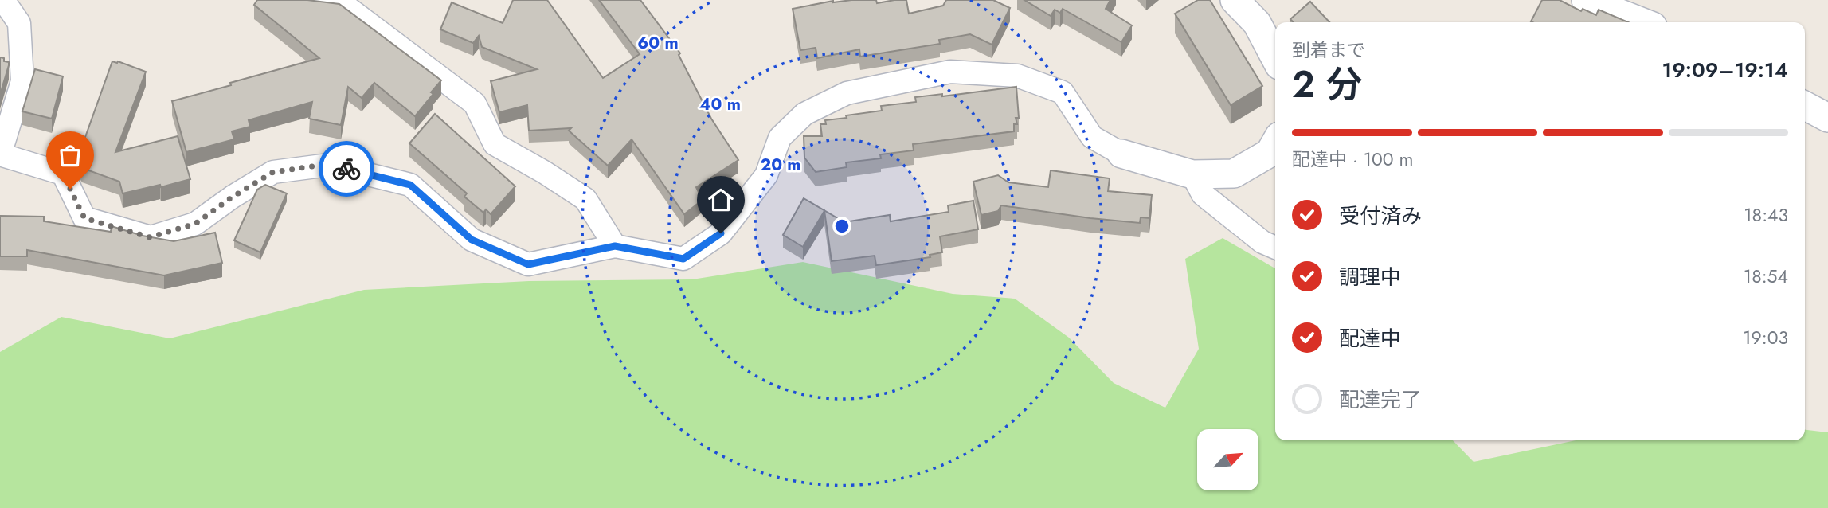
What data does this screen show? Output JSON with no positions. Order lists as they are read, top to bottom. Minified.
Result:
{"north":"top right","page":{"heading":["2 分","到着まで","19:09–19:14"],"bar":"配達中 · 100 m","list":[["受付済み","18:43"],["調理中","18:54"],["配達中","19:03"],"配達完了"]},"rings":["60 m","40 m","20 m"]}
